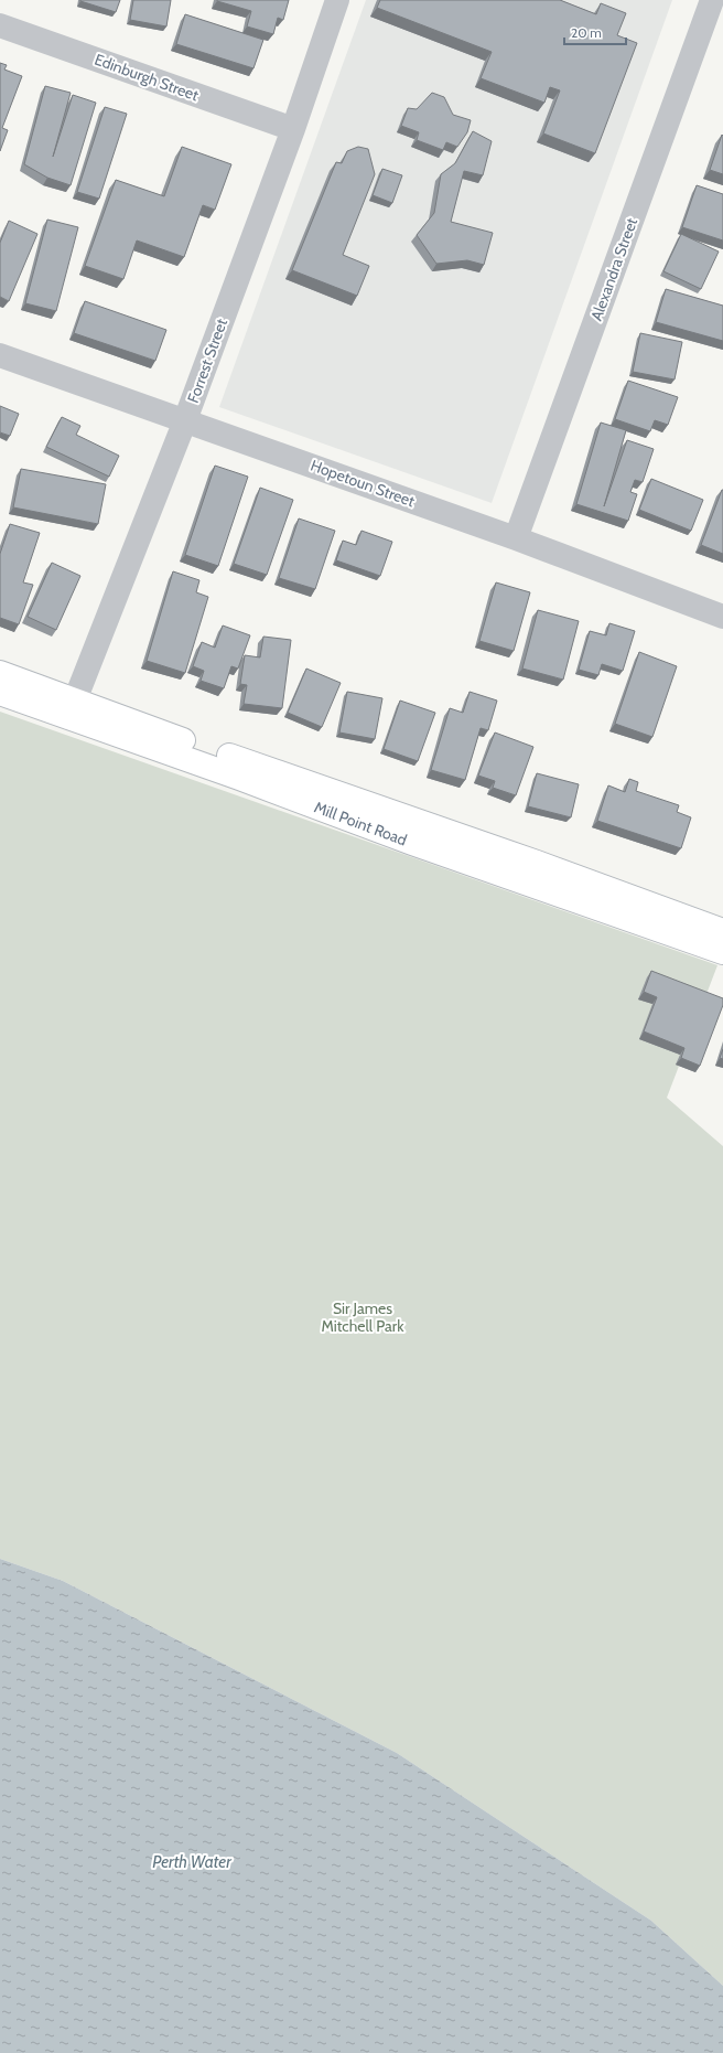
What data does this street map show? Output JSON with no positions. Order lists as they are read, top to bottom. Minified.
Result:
{"streets":{"main road":["Mill Point Road"],"street":["Edinburgh Street","Alexandra Street","Forrest Street","Hopetoun Street"]},"crossings":[["Edinburgh Street","Forrest Street"],["Alexandra Street","Hopetoun Street"],["Forrest Street","Hopetoun Street"],["Forrest Street","Mill Point Road"]],"water":["Perth Water"],"parks":["Sir James Mitchell Park"],"scale_bar":"20 m"}
